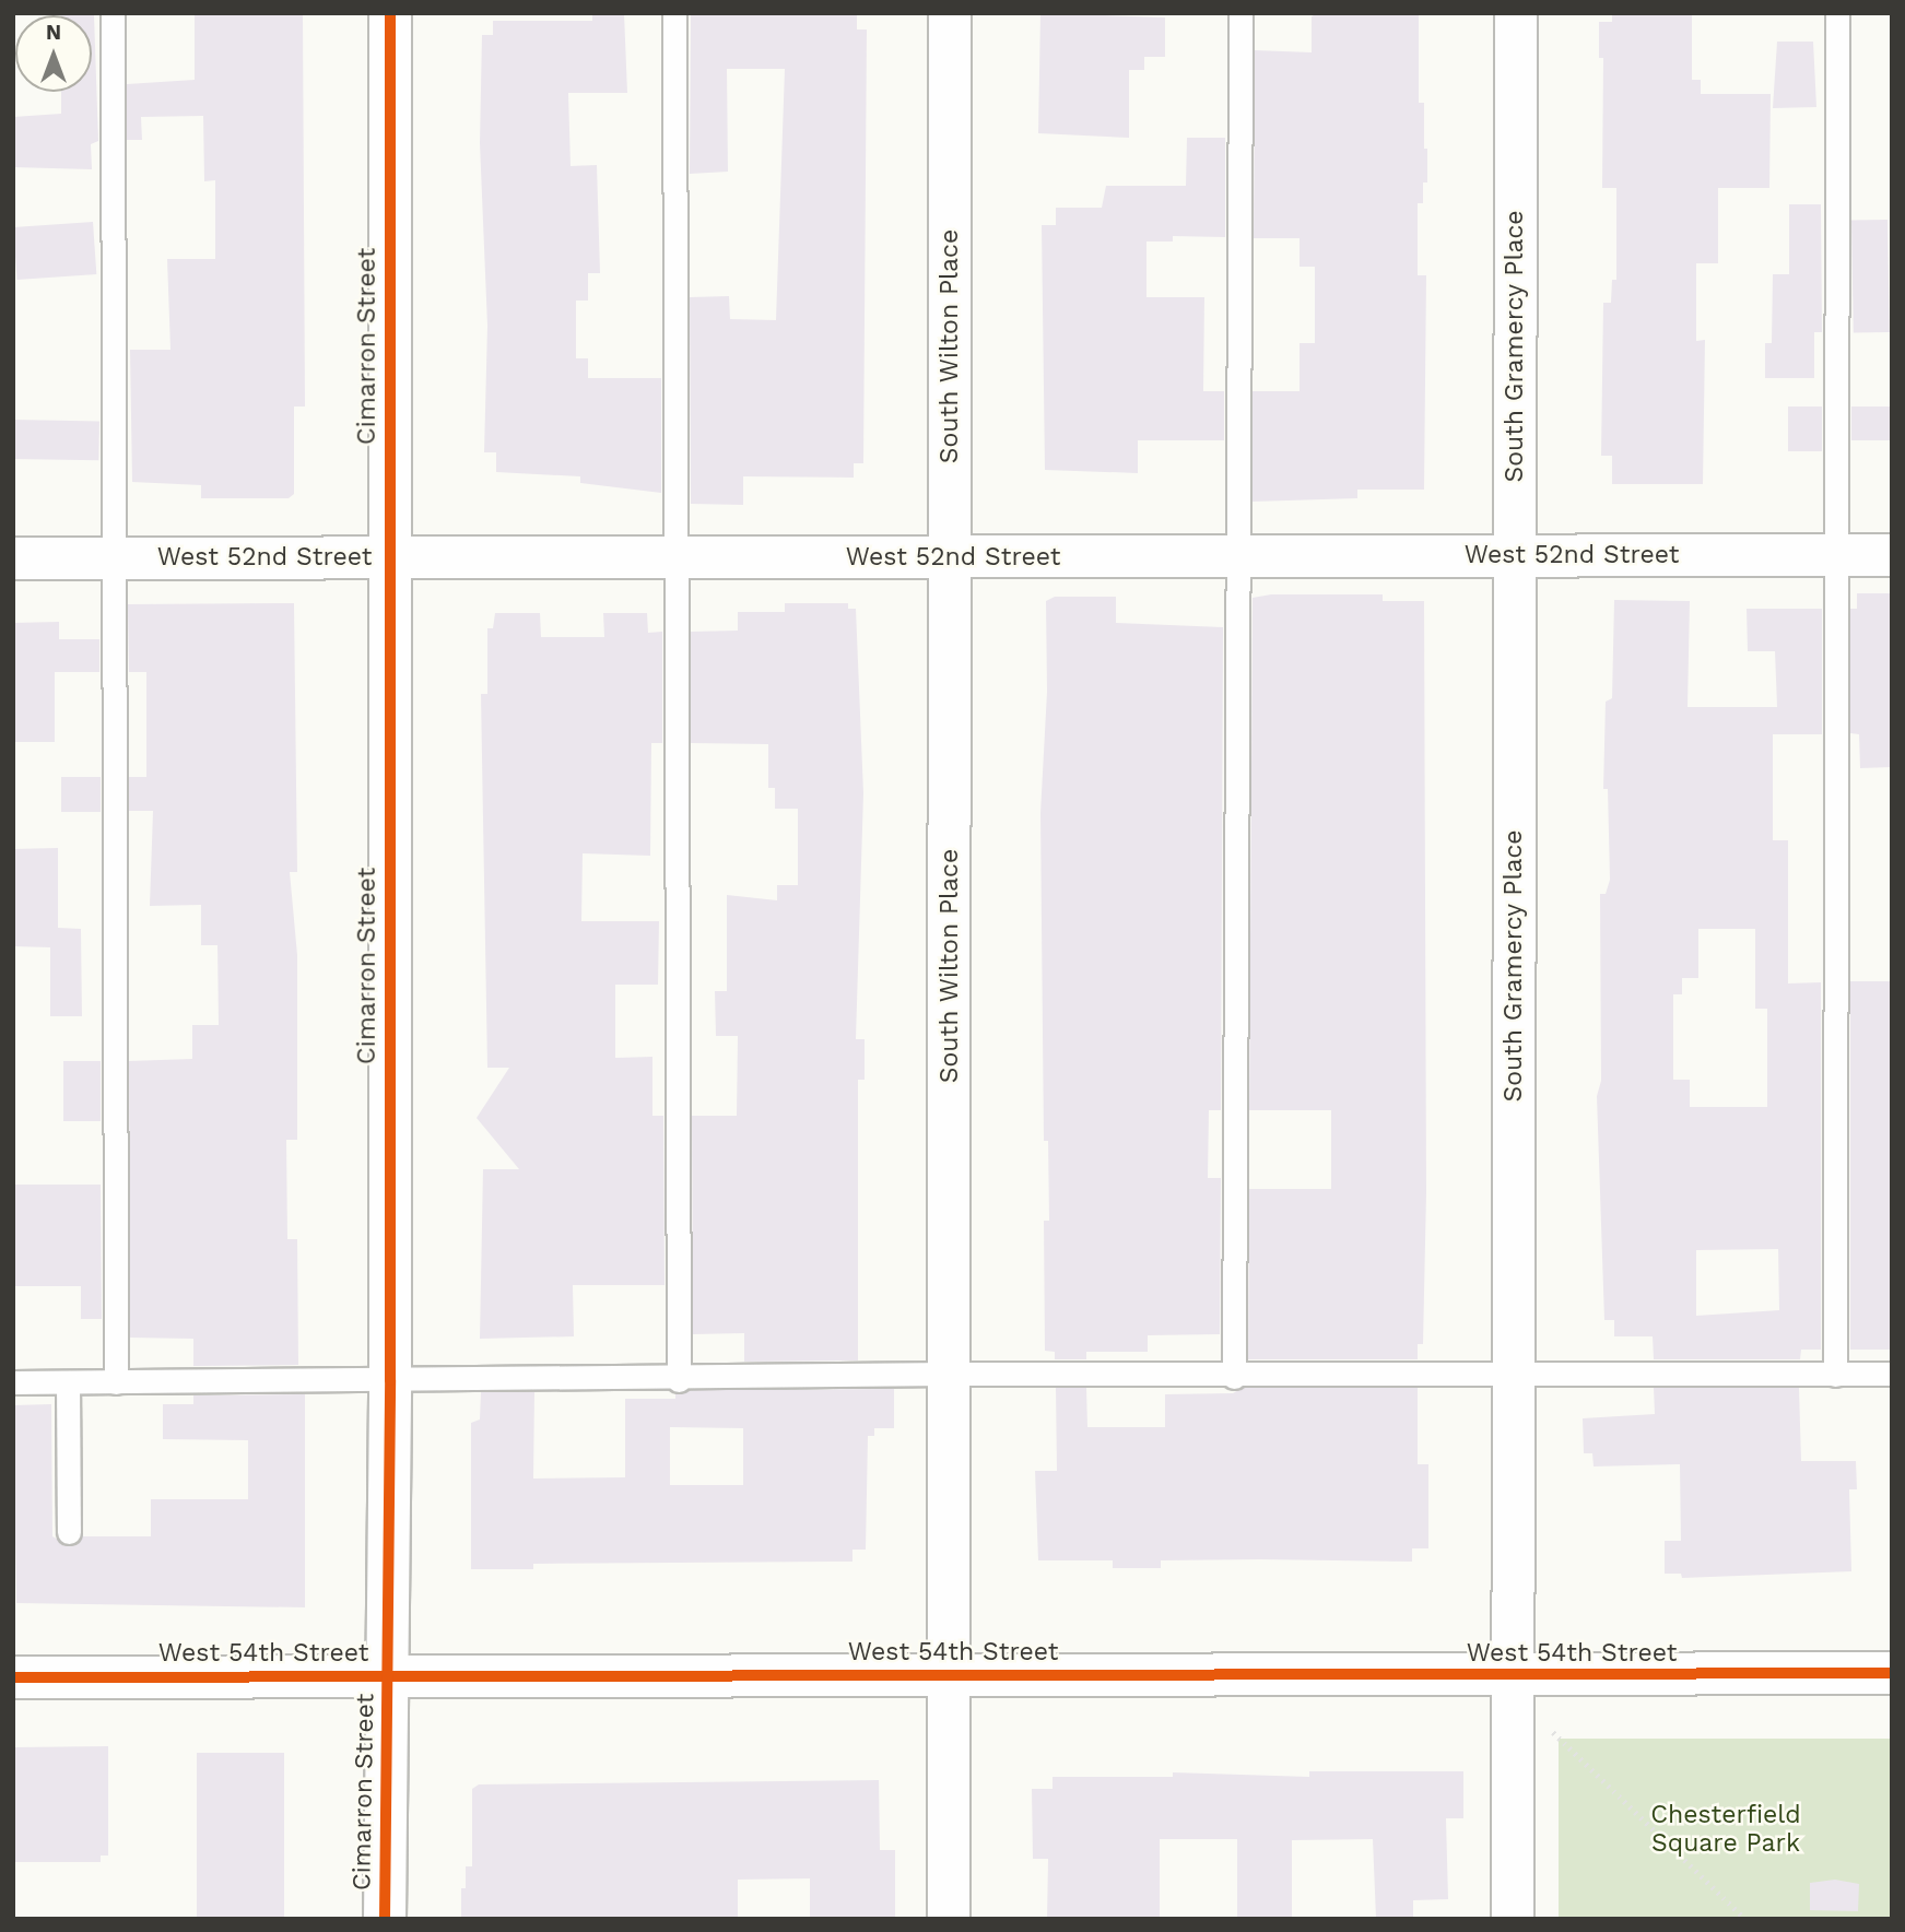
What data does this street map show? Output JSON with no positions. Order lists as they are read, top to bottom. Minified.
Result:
{"streets":{"street":["Cimarron Street","South Wilton Place","South Gramercy Place","West 52nd Street","West 54th Street"]},"crossings":[["Cimarron Street","West 52nd Street"],["Cimarron Street","West 54th Street"],["South Wilton Place","West 52nd Street"],["South Wilton Place","West 54th Street"],["South Gramercy Place","West 52nd Street"],["South Gramercy Place","West 54th Street"]],"parks":["Chesterfield Square Park"],"north":"top"}
